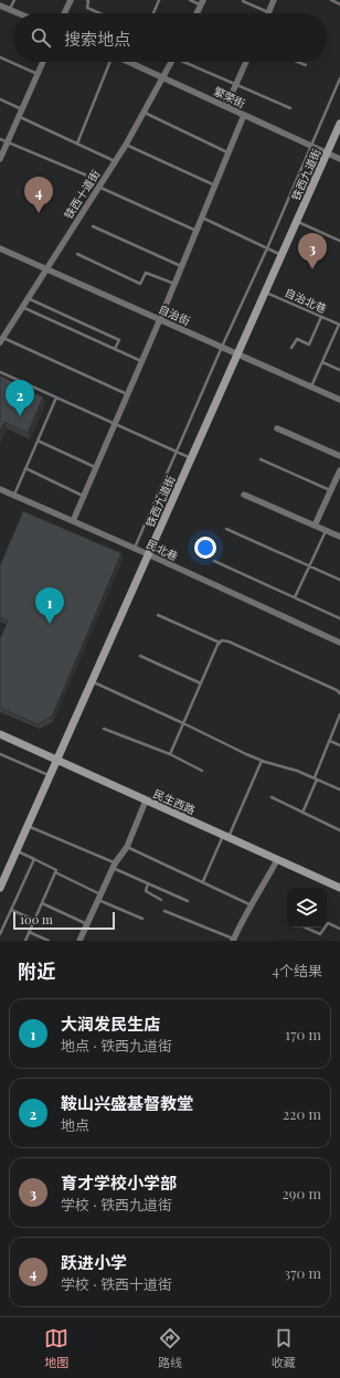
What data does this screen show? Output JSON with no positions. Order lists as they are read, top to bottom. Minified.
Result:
{"streets":{"main road":["铁西九道街","民生西路"],"street":["繁荣街","铁西十道街","自治街","民北巷"],"lane":["自治北巷"]},"crossings":[["繁荣街","铁西九道街"],["繁荣街","铁西十道街"],["铁西九道街","自治北巷"],["铁西九道街","自治街"],["铁西九道街","民北巷"],["铁西九道街","民生西路"],["铁西十道街","自治街"]],"scale_bar":"100 m","page":{"search":"搜索地点","pins":["4","3","2","1"],"scale":"100 m","heading":["附近","4个结果"],"list":[{"mark":"1","name":"大润发民生店","note":"地点 · 铁西九道街","value":"170 m"},{"mark":"2","name":"鞍山兴盛基督教堂","note":"地点","value":"220 m"},{"mark":"3","name":"育才学校小学部","note":"学校 · 铁西九道街","value":"290 m"},{"mark":"4","name":"跃进小学","note":"学校 · 铁西十道街","value":"370 m"}],"nav":["地图","路线","收藏"]}}
